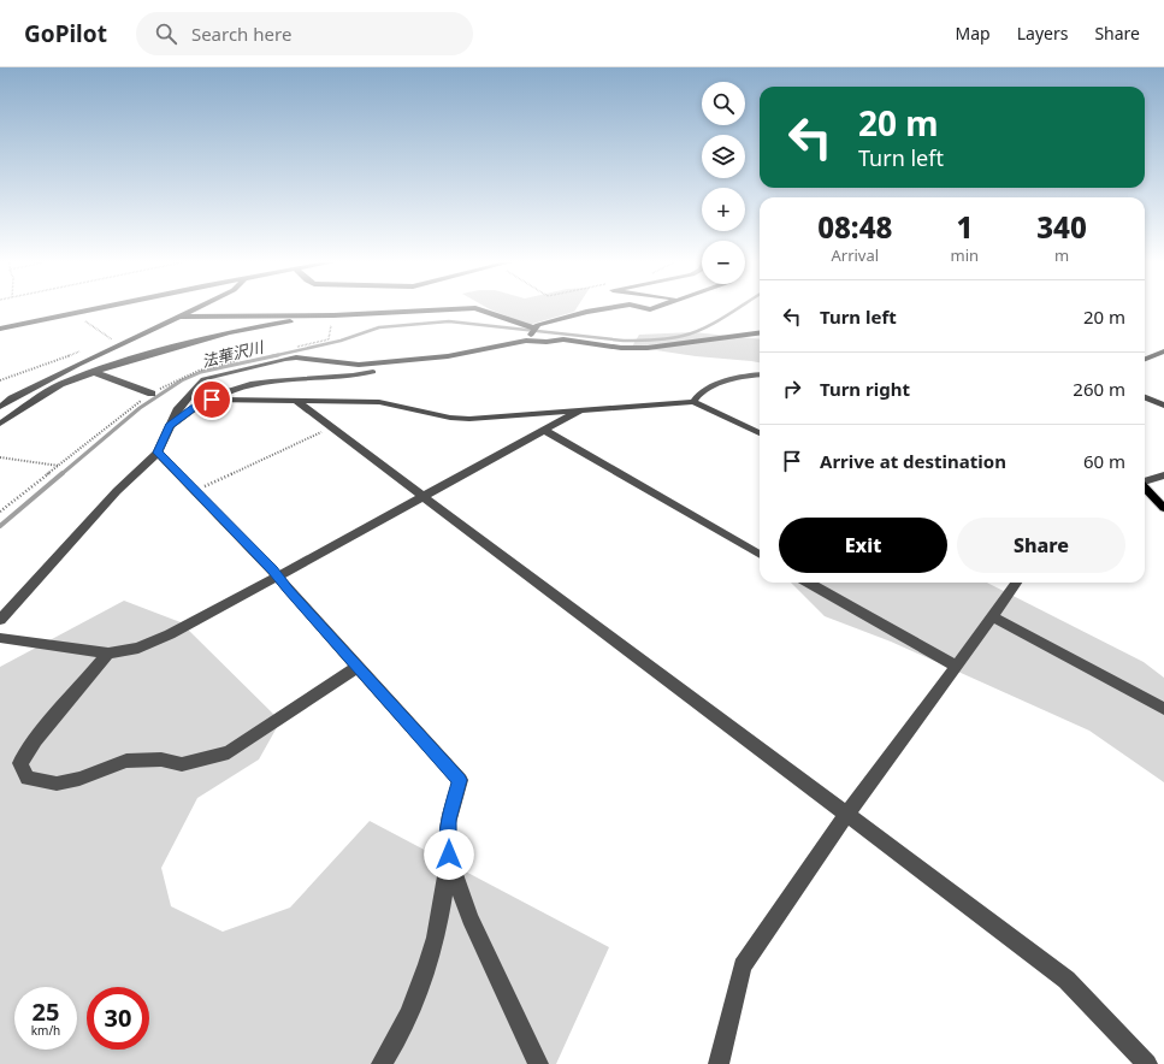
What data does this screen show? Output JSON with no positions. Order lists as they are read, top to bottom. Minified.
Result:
{"water":["法華沢川"],"page":{"header":"GoPilot","search":"Search here","nav":["Map","Layers","Share"],"map_buttons":["+","−"],"turn":["20 m","Turn left"],"eta":["08:48","Arrival","1","min","340","m"],"list":[{"name":"Turn left","value":"20 m"},{"name":"Turn right","value":"260 m"},{"name":"Arrive at destination","value":"60 m"}],"buttons":["Exit","Share"],"speed":"25 km/h","limit":"30"}}
